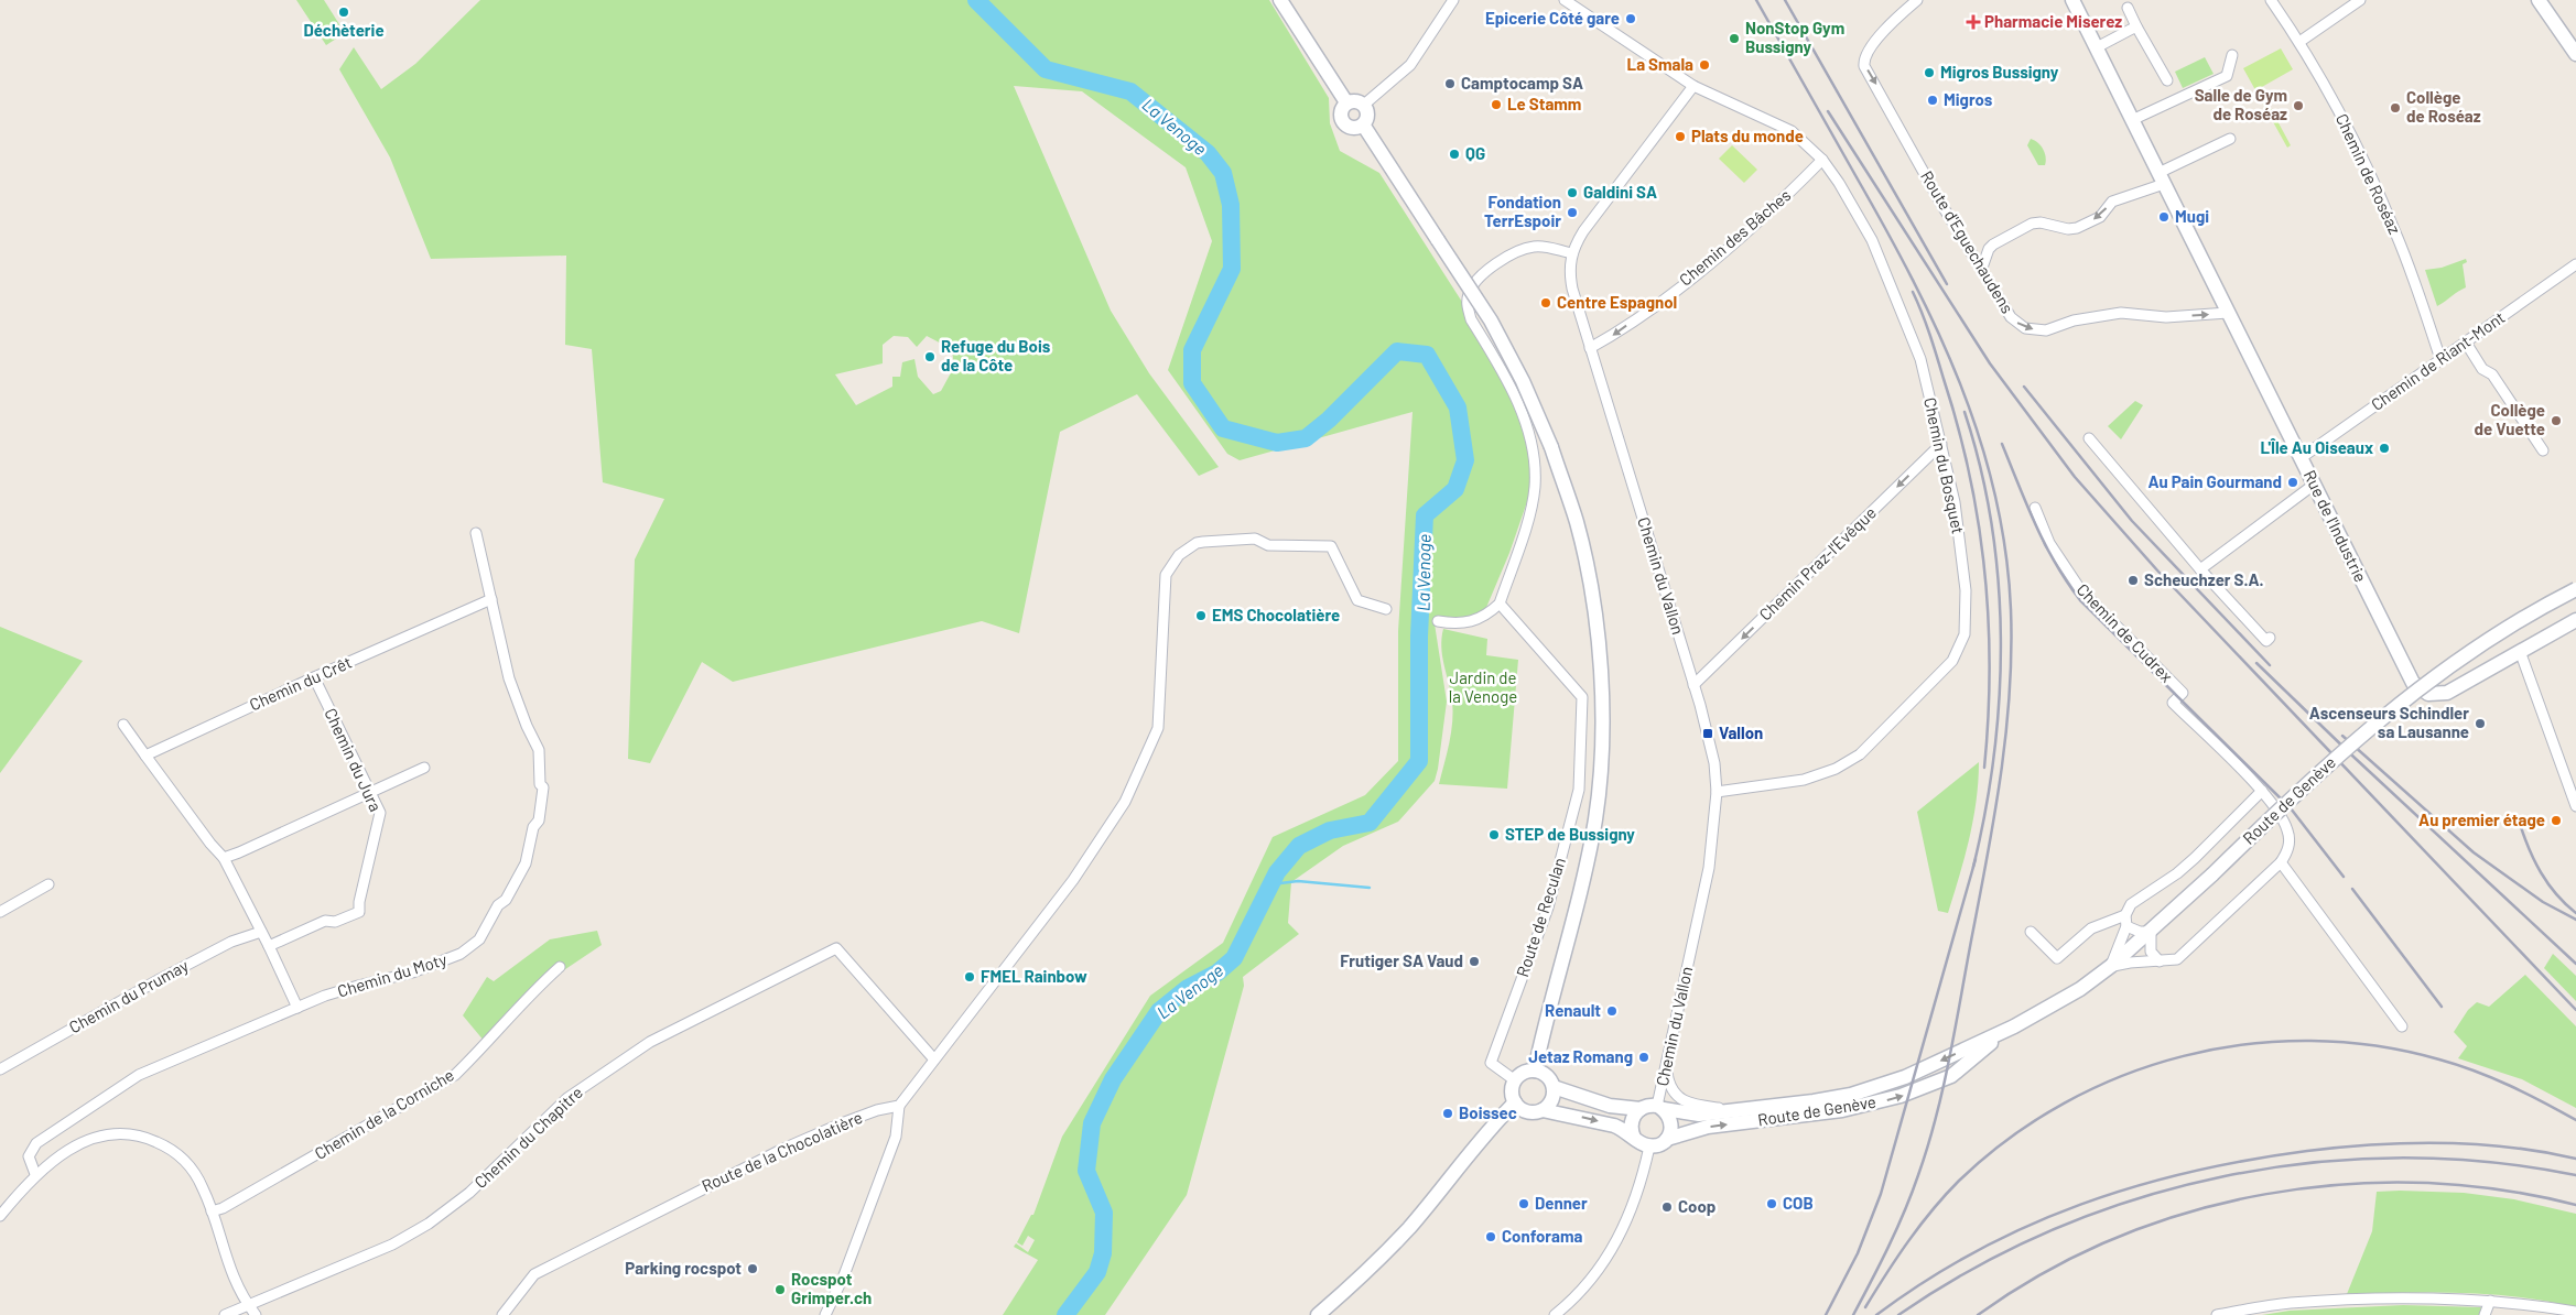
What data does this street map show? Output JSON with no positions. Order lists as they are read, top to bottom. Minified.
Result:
{"streets":{"main road":["Rue de l'Industrie","Route de Genève"],"street":["Chemin de Roséaz","Chemin des Bâches","Route d'Eguechaudens","Chemin de Riant-Mont","Chemin du Bosquet","Chemin Praz-l'Evêque","Chemin du Vallon","Chemin de Cudrex","Chemin du Crêt","Chemin du Jura","Route de Reculan","Chemin du Moty","Chemin du Prumay","Chemin de la Corniche","Chemin du Chapitre","Route de la Chocolatière"]},"crossings":[["Chemin de Roséaz","Chemin de Riant-Mont"],["Chemin des Bâches","Chemin du Bosquet"],["Chemin des Bâches","Chemin du Vallon"],["Route d'Eguechaudens","Rue de l'Industrie"],["Chemin de Riant-Mont","Rue de l'Industrie"],["Chemin du Bosquet","Chemin Praz-l'Evêque"],["Chemin du Bosquet","Chemin du Vallon"],["Chemin Praz-l'Evêque","Chemin du Vallon"],["Chemin du Vallon","Route de Genève"],["Chemin du Crêt","Chemin du Jura"],["Chemin du Crêt","Chemin du Moty"]],"one_way":["Chemin des Bâches","Chemin Praz-l'Evêque"],"water":["La Venoge"],"parks":["Jardin de la Venoge"],"places":{"other":["Déchèterie","Epicerie Côté gare","NonStop Gym Bussigny","La Smala","Migros Bussigny","Camptocamp SA","Migros","Le Stamm","Salle de Gym de Roséaz","Collège de Roséaz","Plats du monde","QG","Galdini SA","Fondation TerrEspoir","Mugi","Centre Espagnol","Refuge du Bois de la Côte","Collège de Vuette","L'Île Au Oiseaux","Au Pain Gourmand","Scheuchzer S.A.","EMS Chocolatière","Ascenseurs Schindler sa Lausanne","Au premier étage","STEP de Bussigny","Frutiger SA Vaud","FMEL Rainbow","Renault","Jetaz Romang","Boissec","Denner","COB","Coop","Conforama","Parking rocspot","Rocspot Grimper.ch"],"health":["Pharmacie Miserez"],"transit":["Vallon"]}}
